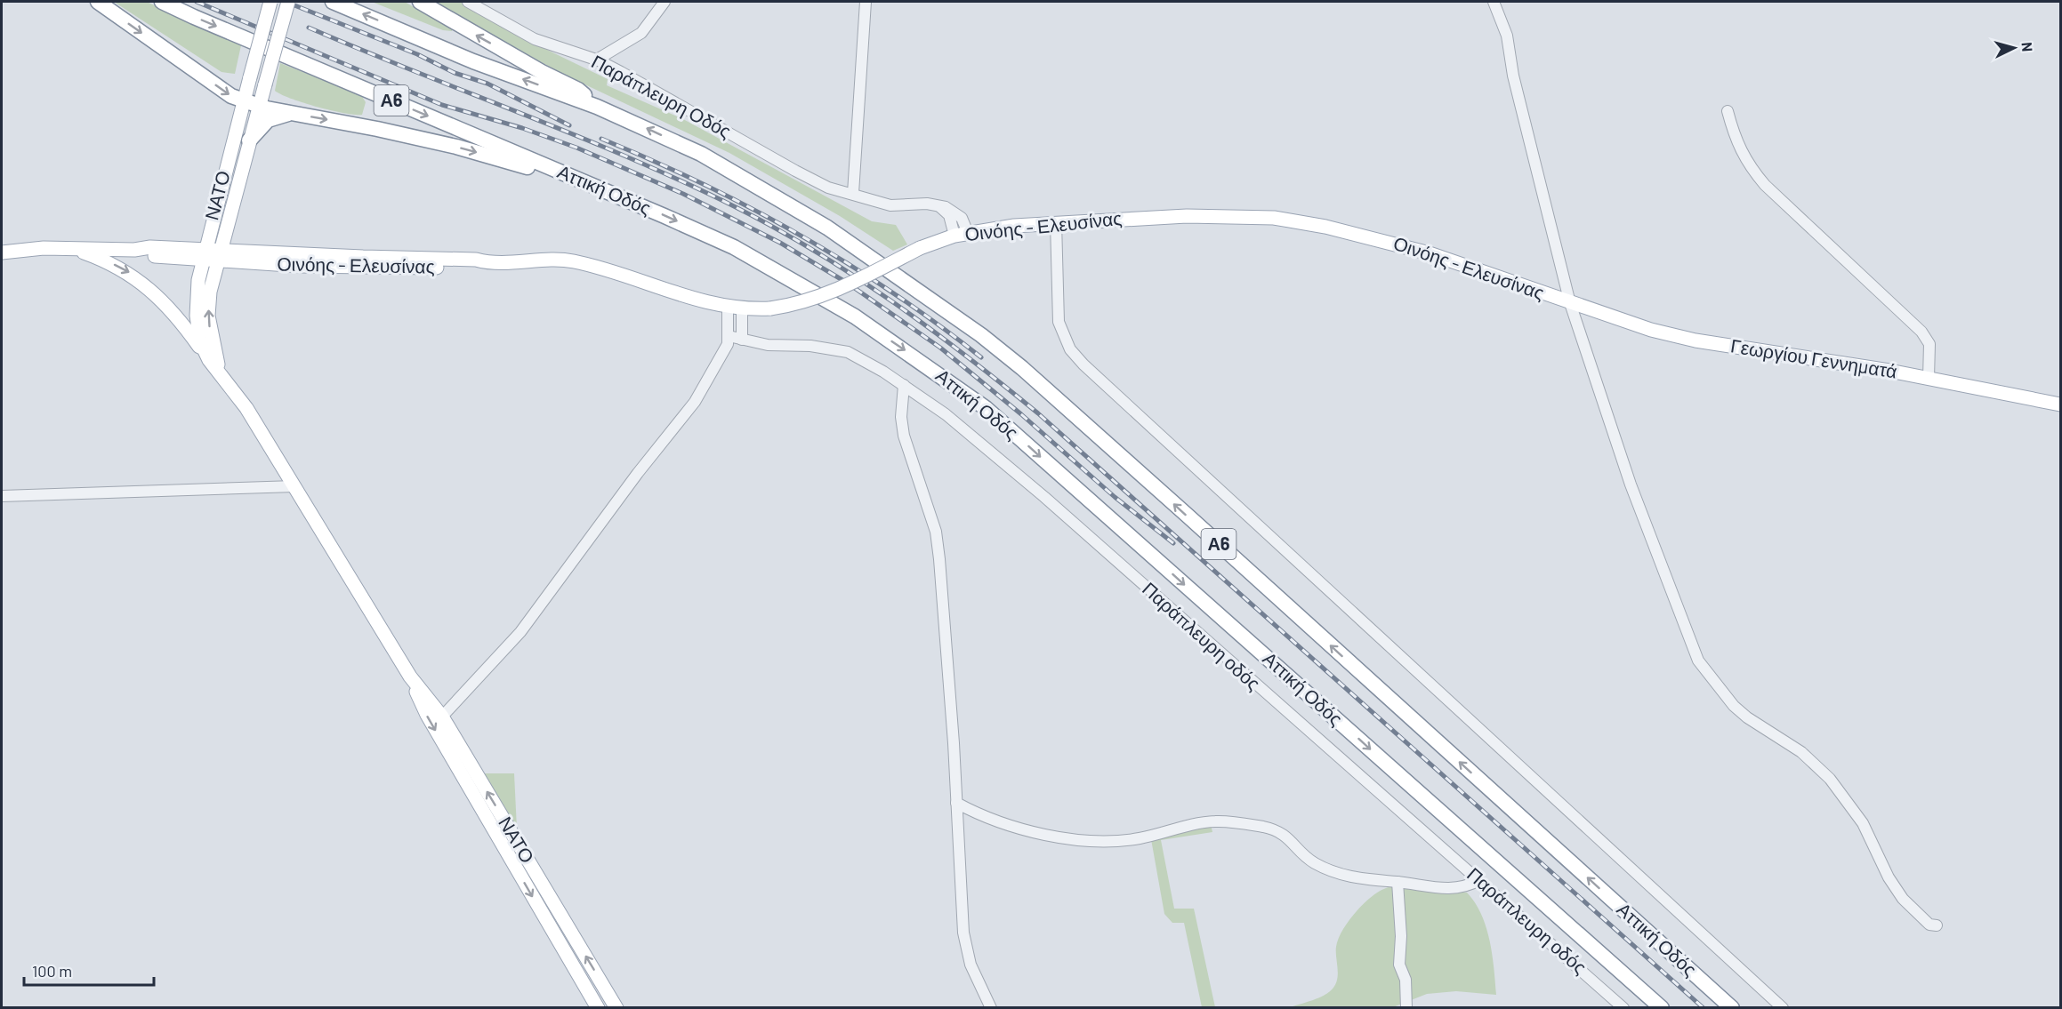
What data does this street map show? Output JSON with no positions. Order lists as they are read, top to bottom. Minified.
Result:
{"streets":{"highway":["Α6","Αττική Οδός"],"main road":["ΝΑΤΟ","Οινόης - Ελευσίνας","Γεωργίου Γεννηματά"],"street":["Παράπλευρη Οδός","Παράπλευρη οδός"]},"crossings":[["ΝΑΤΟ","Οινόης - Ελευσίνας"],["Οινόης - Ελευσίνας","Γεωργίου Γεννηματά"]],"scale_bar":"100 m","north":"right"}
